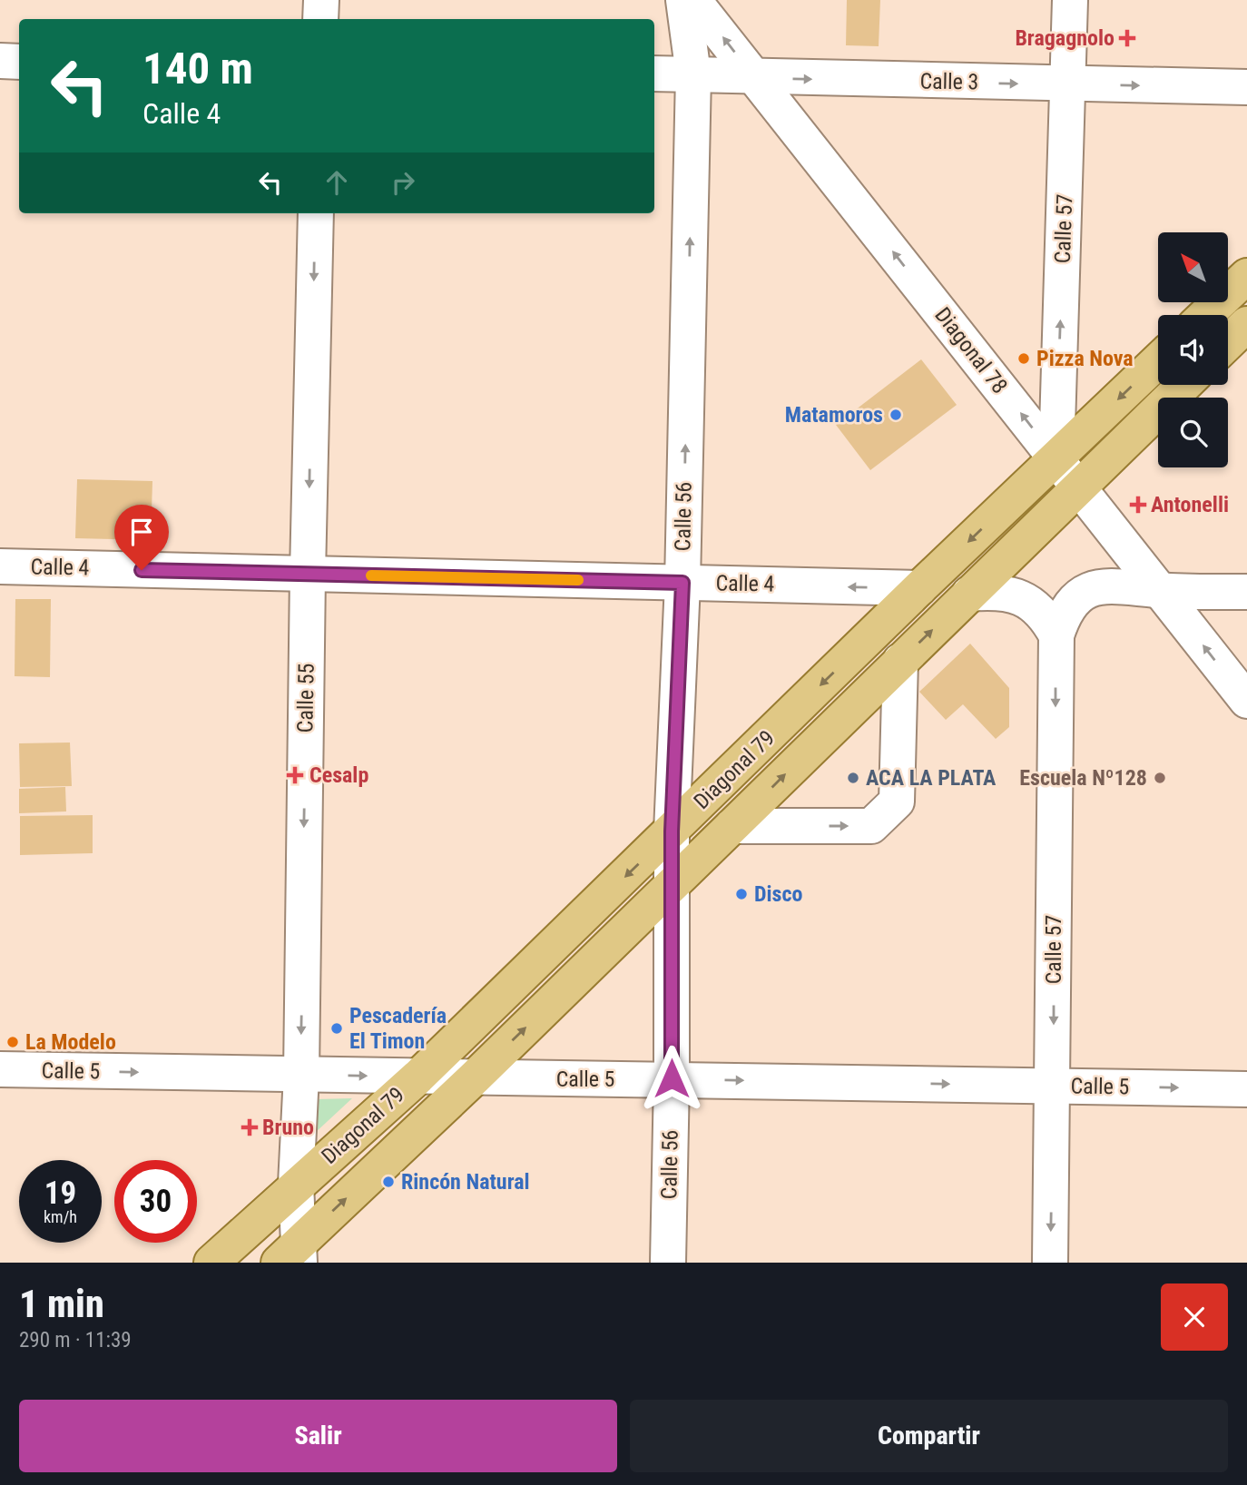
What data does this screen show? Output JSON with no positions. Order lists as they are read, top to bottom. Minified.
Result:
{"streets":{"main road":["Diagonal 79"],"street":["Calle 3","Calle 57","Diagonal 78","Calle 56","Calle 4","Calle 55","Calle 5"]},"crossings":[["Calle 3","Calle 57"],["Calle 3","Diagonal 78"],["Calle 3","Calle 56"],["Calle 57","Diagonal 78"],["Calle 57","Diagonal 79"],["Calle 57","Calle 5"],["Diagonal 78","Diagonal 79"],["Calle 56","Calle 4"],["Calle 56","Diagonal 79"],["Calle 56","Calle 5"],["Calle 4","Calle 55"],["Calle 4","Diagonal 79"],["Calle 55","Diagonal 79"],["Calle 55","Calle 5"],["Diagonal 79","Calle 5"]],"one_way":["Calle 3","Diagonal 78","Calle 56","Calle 55","Calle 5"],"places":{"health":["Bragagnolo","Antonelli","Cesalp","Bruno"],"other":["Pizza Nova","Matamoros","ACA LA PLATA","Escuela Nº128","Disco","Pescadería El Timon","La Modelo","Rincón Natural"]},"north":"top left","page":{"turn":["140 m","Calle 4"],"speed":"19 km/h","limit":"30","heading":["1 min","290 m · 11:39"],"buttons":["Salir","Compartir"]}}
